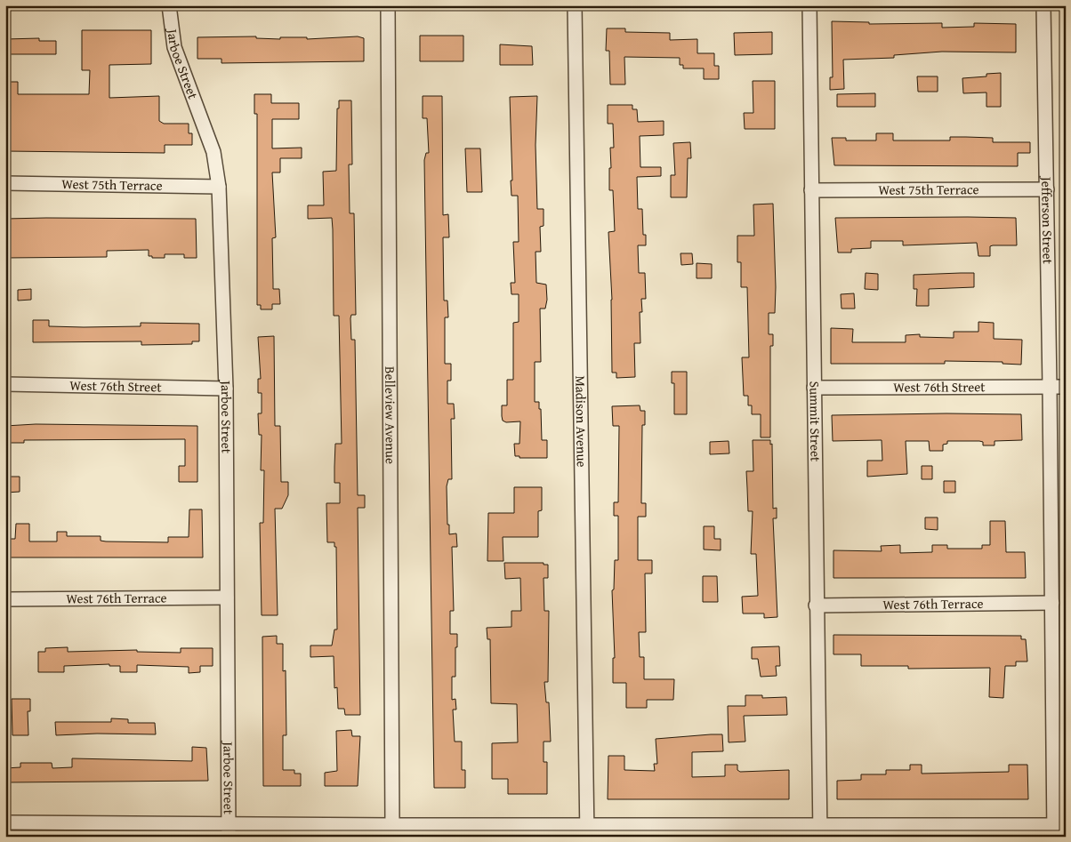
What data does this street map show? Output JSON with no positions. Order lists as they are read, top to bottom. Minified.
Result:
{"streets":{"street":["Jarboe Street","West 75th Terrace","Jefferson Street","West 76th Street","Belleview Avenue","Madison Avenue","Summit Street","West 76th Terrace"]},"crossings":[["Jarboe Street","West 75th Terrace"],["Jarboe Street","West 76th Street"],["Jarboe Street","West 76th Terrace"],["West 75th Terrace","Jefferson Street"],["West 75th Terrace","Summit Street"],["Jefferson Street","West 76th Street"],["Jefferson Street","West 76th Terrace"],["West 76th Street","Summit Street"],["Summit Street","West 76th Terrace"]]}
